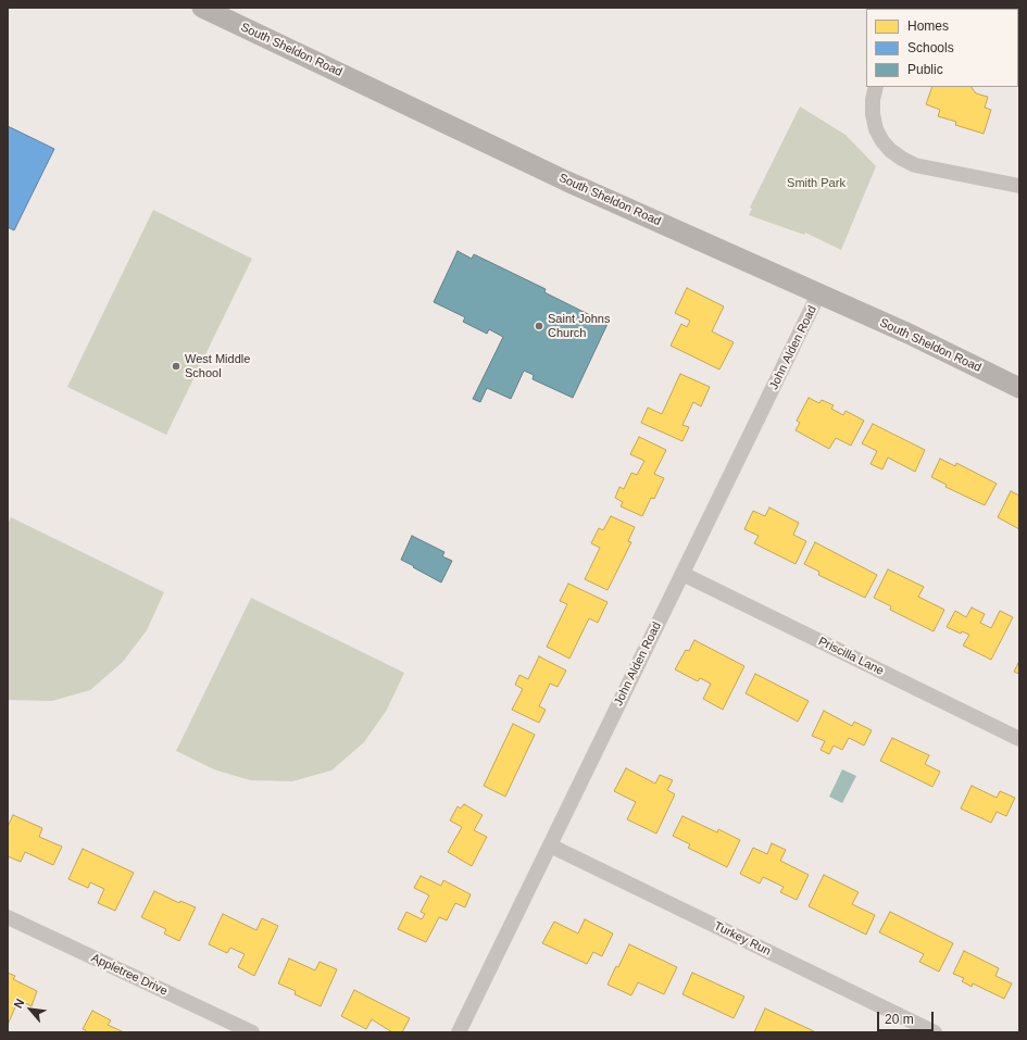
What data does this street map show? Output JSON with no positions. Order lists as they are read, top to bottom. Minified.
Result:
{"streets":{"main road":["South Sheldon Road"],"street":["John Alden Road","Priscilla Lane","Turkey Run","Appletree Drive"]},"crossings":[["South Sheldon Road","John Alden Road"],["John Alden Road","Priscilla Lane"],["John Alden Road","Turkey Run"]],"parks":["Smith Park"],"places":["Saint Johns Church","West Middle School"],"legend":["Homes","Schools","Public"],"scale_bar":"20 m","north":"top left"}
